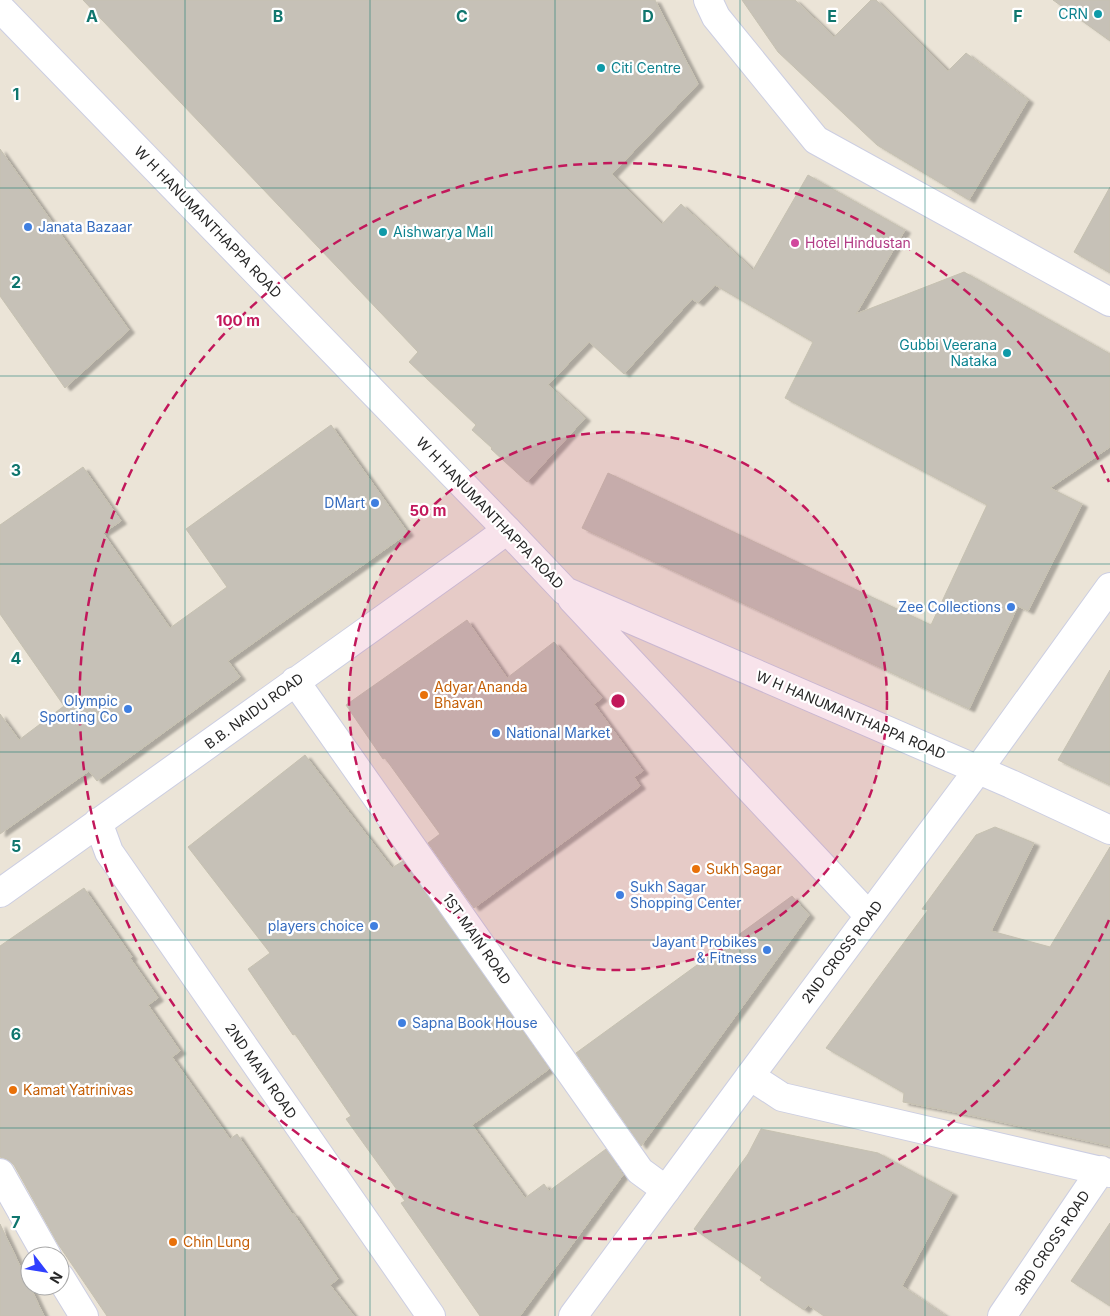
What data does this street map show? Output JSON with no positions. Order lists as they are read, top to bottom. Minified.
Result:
{"streets":{"street":["W H HANUMANTHAPPA ROAD","B.B. NAIDU ROAD","1ST MAIN ROAD","2ND CROSS ROAD","2ND MAIN ROAD","3RD CROSS ROAD"]},"crossings":[["W H HANUMANTHAPPA ROAD","B.B. NAIDU ROAD"],["W H HANUMANTHAPPA ROAD","2ND CROSS ROAD"],["B.B. NAIDU ROAD","1ST MAIN ROAD"],["B.B. NAIDU ROAD","2ND MAIN ROAD"],["1ST MAIN ROAD","2ND CROSS ROAD"]],"places":["CRN","Citi Centre","Janata Bazaar","Aishwarya Mall","Hotel Hindustan","Gubbi Veerana Nataka","DMart","Zee Collections","Adyar Ananda Bhavan","Olympic Sporting Co","National Market","Sukh Sagar","Sukh Sagar Shopping Center","players choice","Jayant Probikes & Fitness","Sapna Book House","Kamat Yatrinivas","Chin Lung"],"north":"bottom right","grid":{"columns":["A","B","C","D","E","F"],"rows":["1","2","3","4","5","6","7"]},"rings":["100 m","50 m"]}
